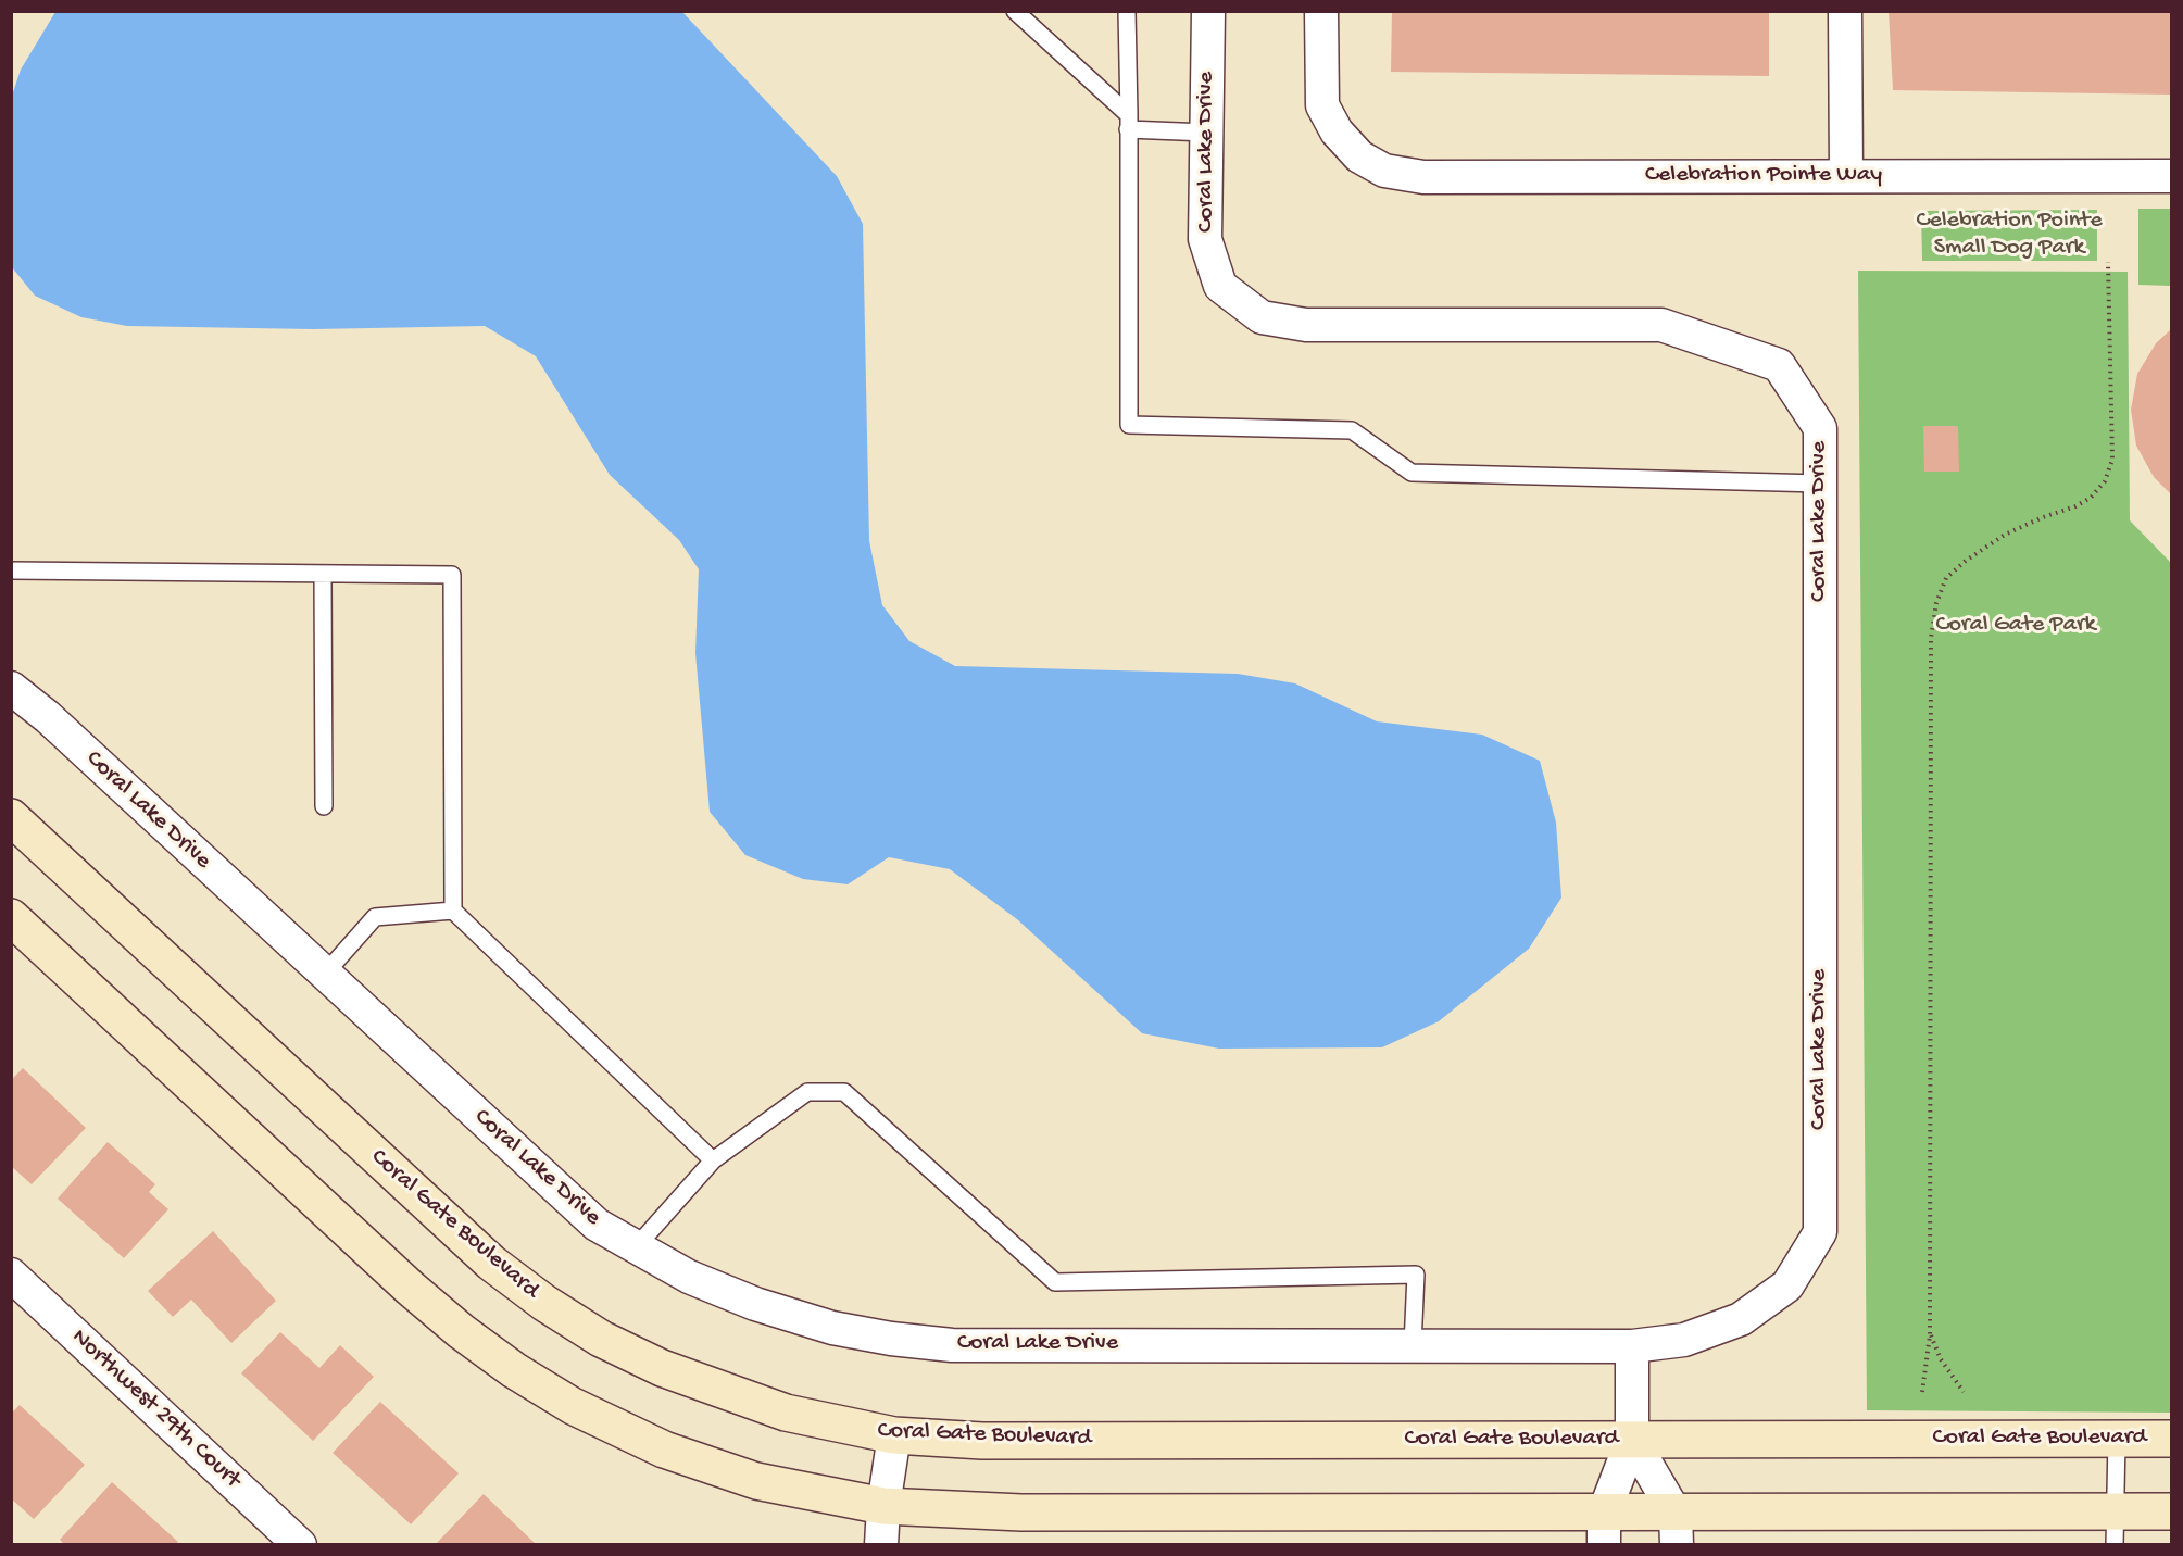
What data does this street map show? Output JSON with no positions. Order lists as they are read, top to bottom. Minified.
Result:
{"streets":{"street":["Coral Lake Drive","Celebration Pointe Way","Coral Gate Boulevard","Northwest 29th Court"]},"parks":["Celebration Pointe Small Dog Park","Coral Gate Park"]}
